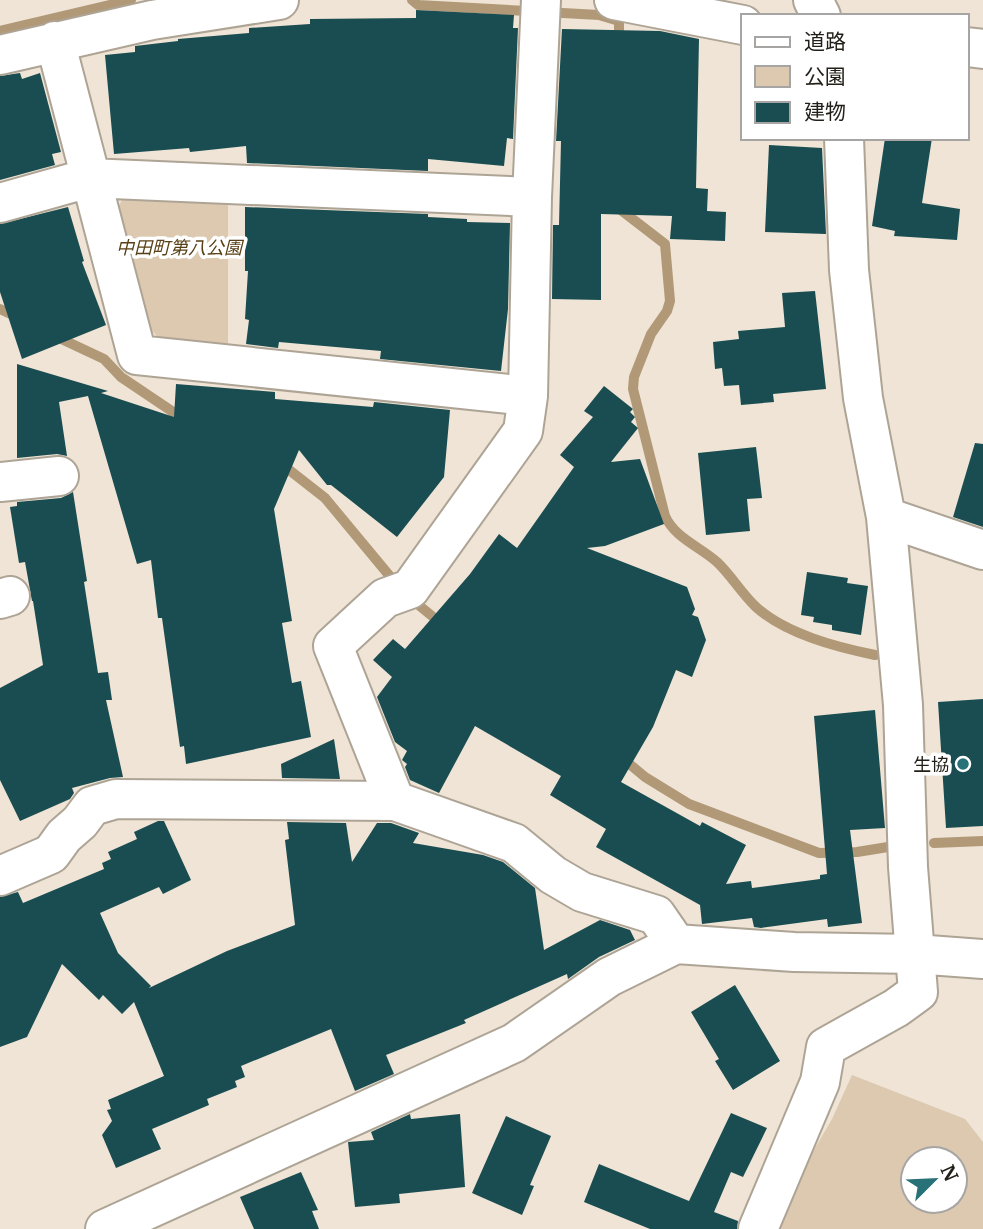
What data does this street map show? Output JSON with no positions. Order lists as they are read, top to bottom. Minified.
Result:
{"parks":["中田町第八公園"],"places":["生協"],"legend":["道路","公園","建物"],"north":"top right"}
